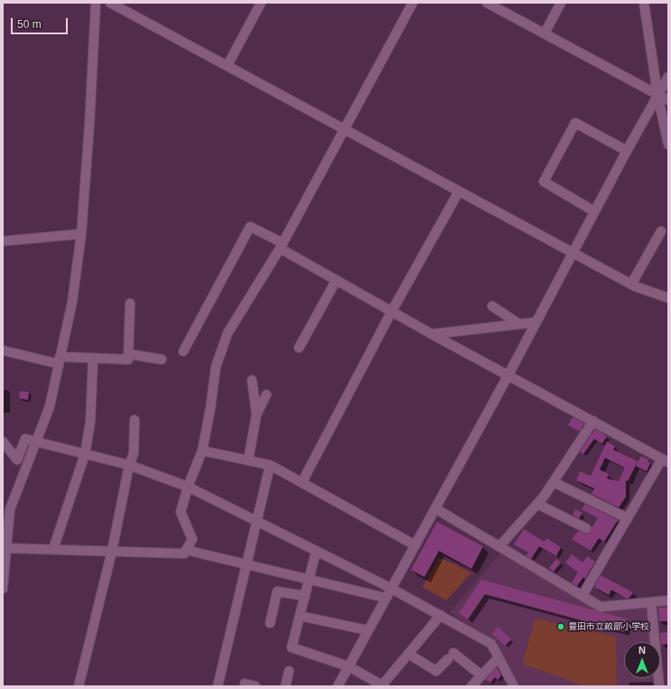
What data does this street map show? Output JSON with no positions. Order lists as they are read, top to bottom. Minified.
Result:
{"places":["豊田市立畝部小学校"],"scale_bar":"50 m","north":"top"}
